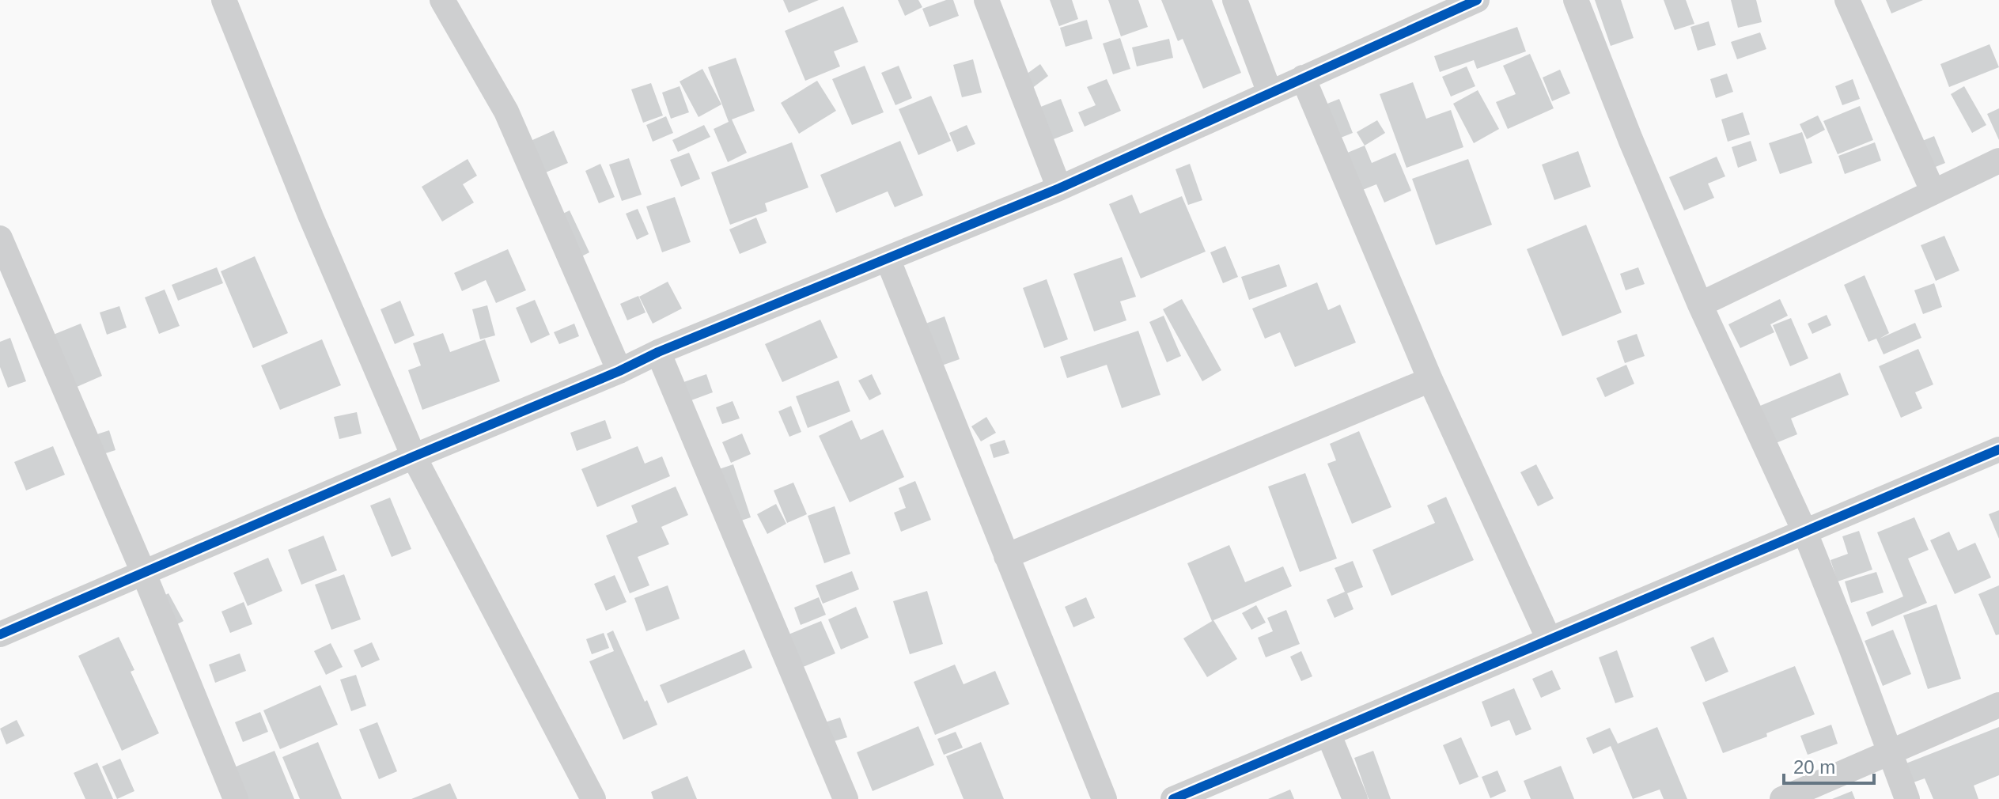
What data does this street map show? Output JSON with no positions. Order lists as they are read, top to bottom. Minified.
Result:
{"scale_bar":"20 m"}
